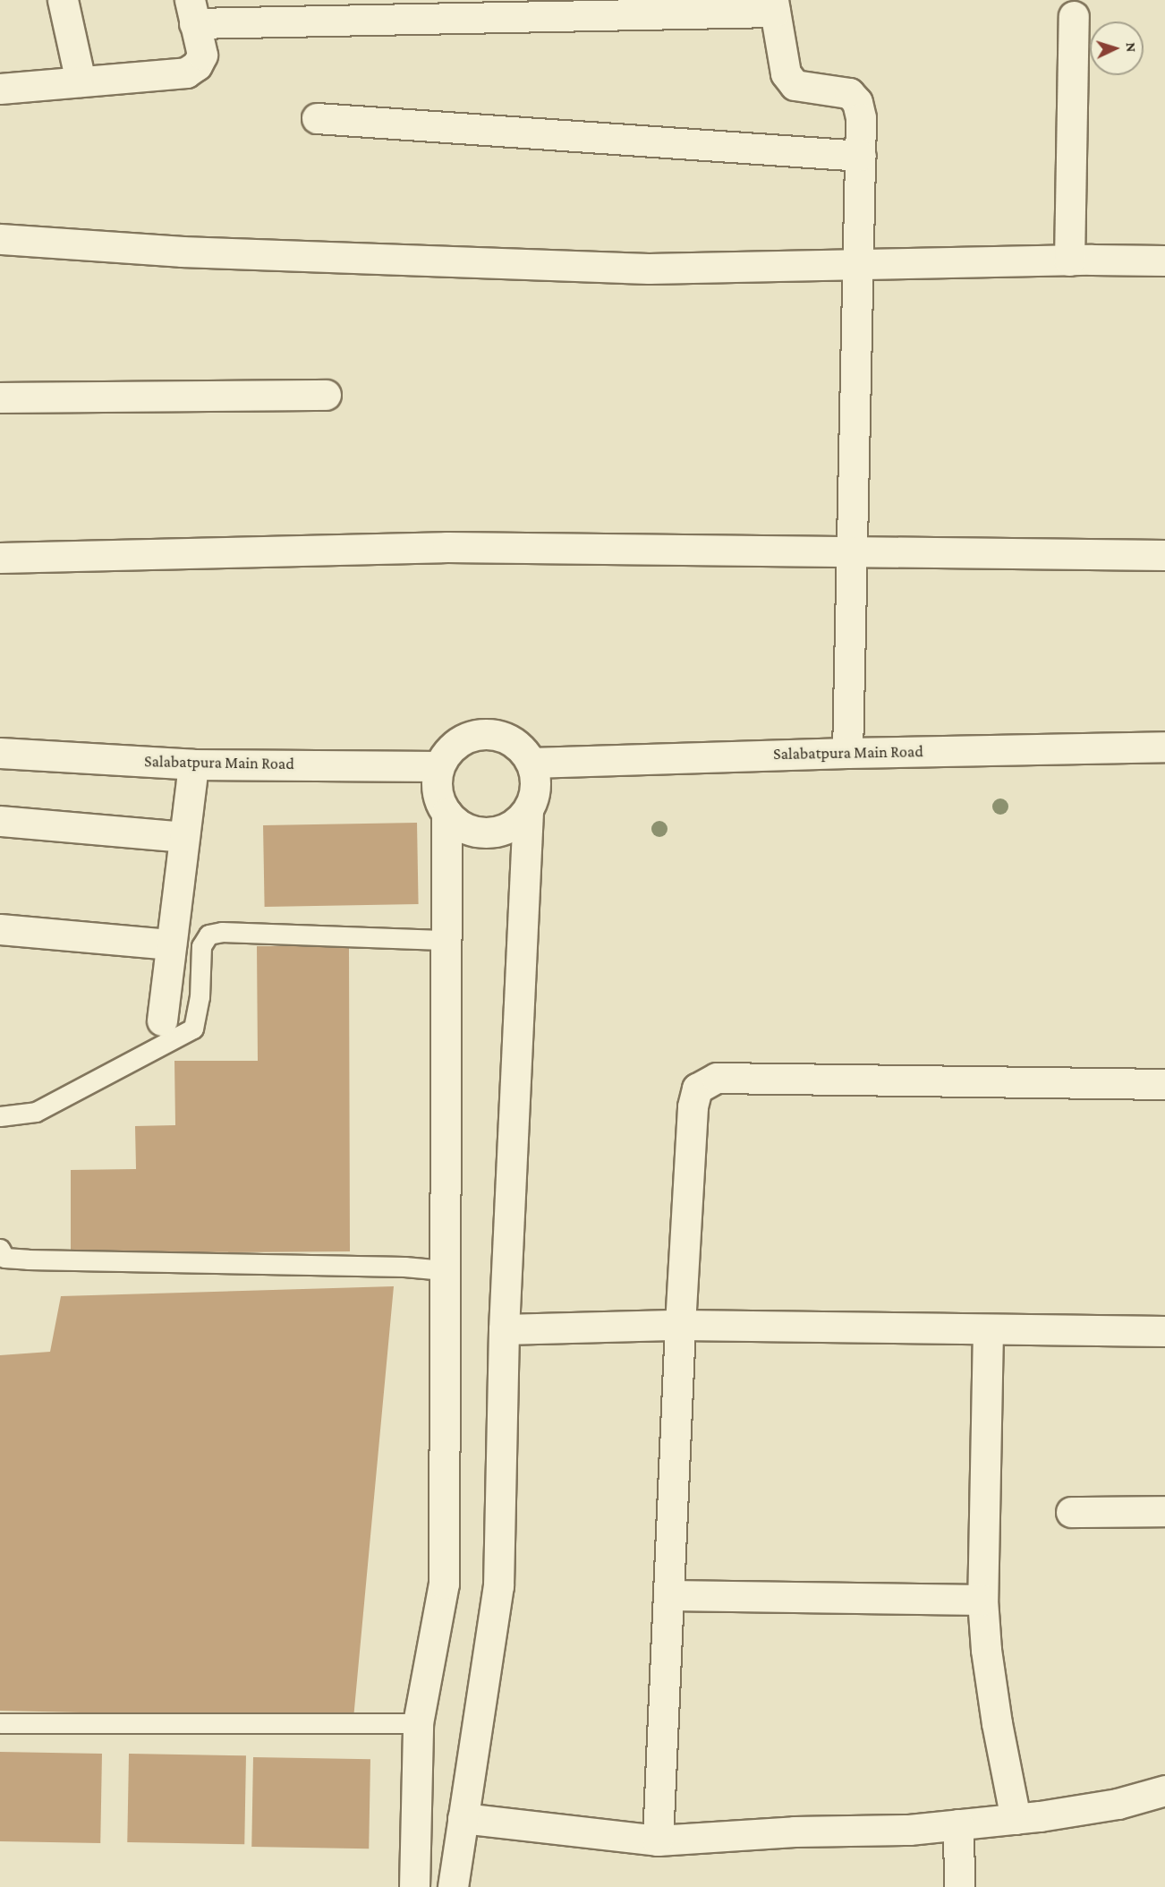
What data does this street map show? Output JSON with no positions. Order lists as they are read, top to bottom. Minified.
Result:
{"streets":{"street":["Salabatpura Main Road"]},"north":"right"}
